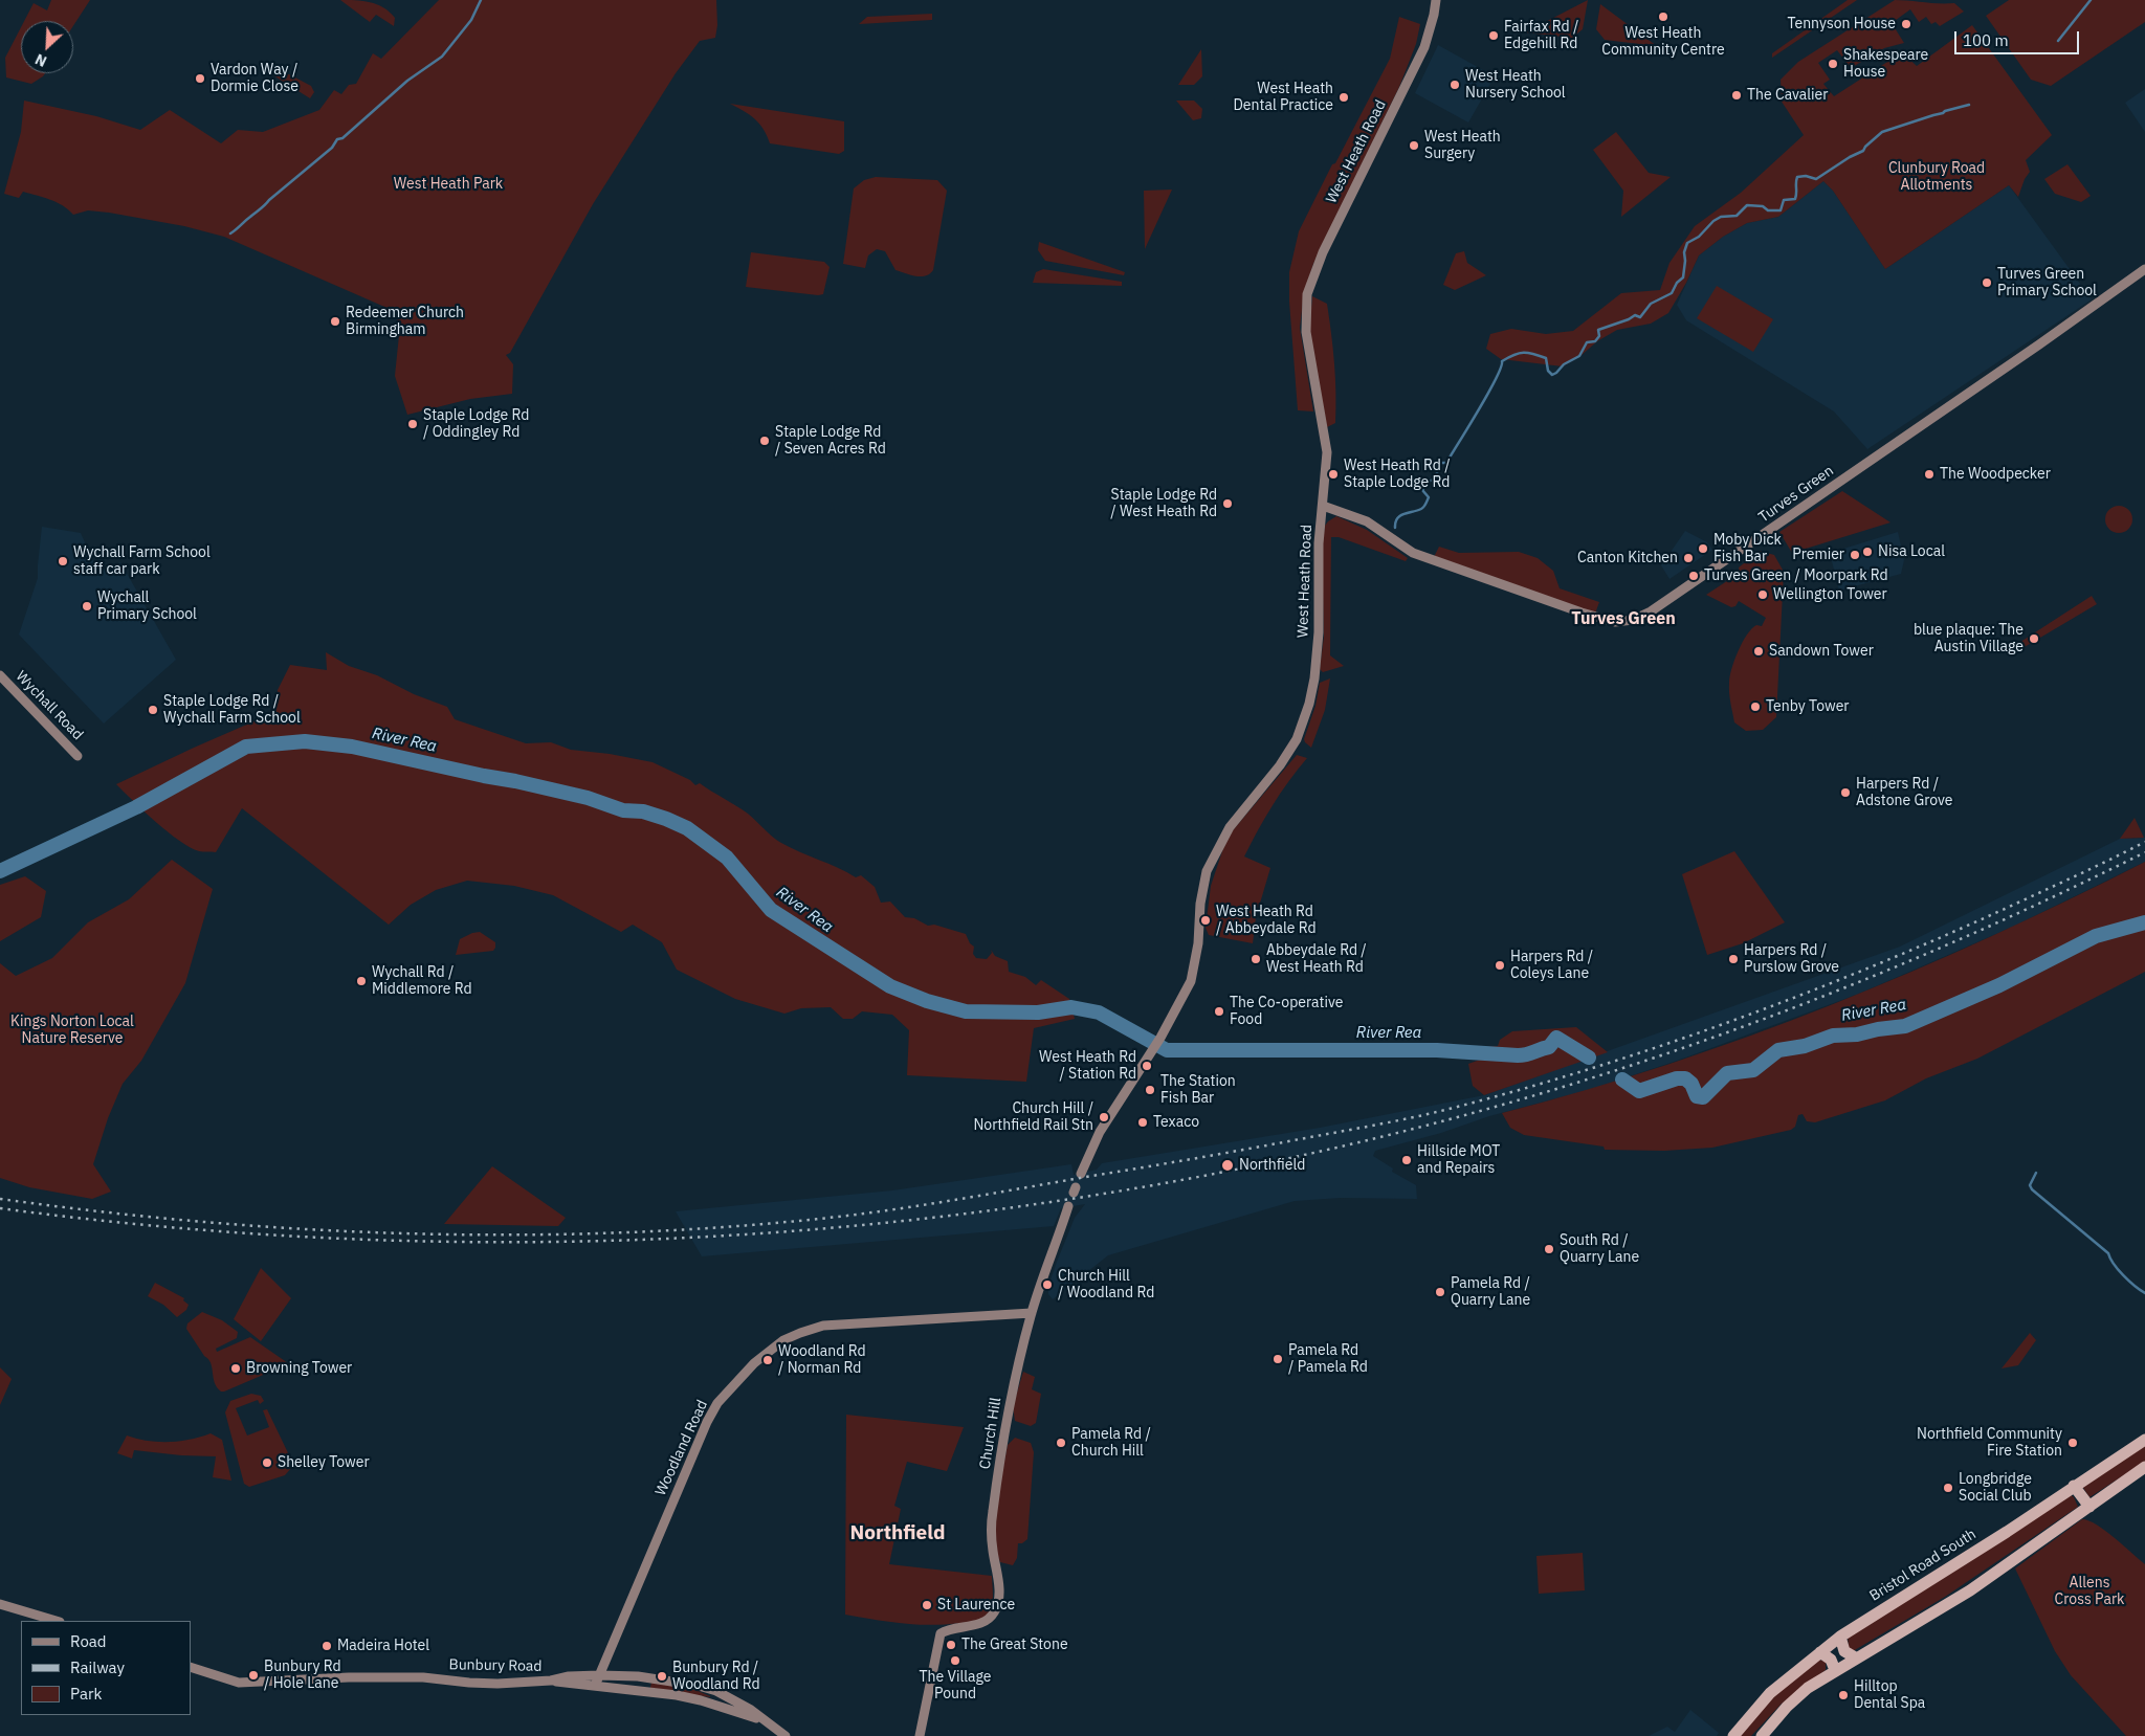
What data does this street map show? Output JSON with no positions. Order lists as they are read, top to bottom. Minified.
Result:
{"streets":{"highway":["Bristol Road South"],"street":["West Heath Road","Turves Green","Wychall Road","Church Hill","Woodland Road","Bunbury Road"]},"crossings":[["West Heath Road","Turves Green"],["Church Hill","Woodland Road"],["Woodland Road","Bunbury Road"]],"districts":["Turves Green","Northfield"],"water":["River Rea"],"parks":["Clunbury Road Allotments","West Heath Park","Kings Norton Local Nature Reserve","Allens Cross Park"],"places":["West Heath Community Centre","Tennyson House","Fairfax Rd / Edgehill Rd","Shakespeare House","Vardon Way / Dormie Close","West Heath Nursery School","The Cavalier","West Heath Dental Practice","West Heath Surgery","Turves Green Primary School","Redeemer Church Birmingham","Staple Lodge Rd / Oddingley Rd","Staple Lodge Rd / Seven Acres Rd","West Heath Rd / Staple Lodge Rd","The Woodpecker","Staple Lodge Rd / West Heath Rd","Moby Dick Fish Bar","Nisa Local","Premier","Canton Kitchen","Wychall Farm School staff car park","Turves Green / Moorpark Rd","Wellington Tower","Wychall Primary School","blue plaque: The Austin Village","Sandown Tower","Tenby Tower","Staple Lodge Rd / Wychall Farm School","Harpers Rd / Adstone Grove","West Heath Rd / Abbeydale Rd","Abbeydale Rd / West Heath Rd","Harpers Rd / Purslow Grove","Harpers Rd / Coleys Lane","Wychall Rd / Middlemore Rd","The Co-operative Food","West Heath Rd / Station Rd","The Station Fish Bar","Church Hill / Northfield Rail Stn","Texaco","Hillside MOT and Repairs","Northfield","South Rd / Quarry Lane","Church Hill / Woodland Rd","Pamela Rd / Quarry Lane","Pamela Rd / Pamela Rd","Woodland Rd / Norman Rd","Browning Tower","Pamela Rd / Church Hill","Northfield Community Fire Station","Shelley Tower","Longbridge Social Club","St Laurence","The Great Stone","Madeira Hotel","The Village Pound","Bunbury Rd / Hole Lane","Bunbury Rd / Woodland Rd","Hilltop Dental Spa"],"legend":["Road","Railway","Park"],"scale_bar":"100 m","north":"bottom left"}
